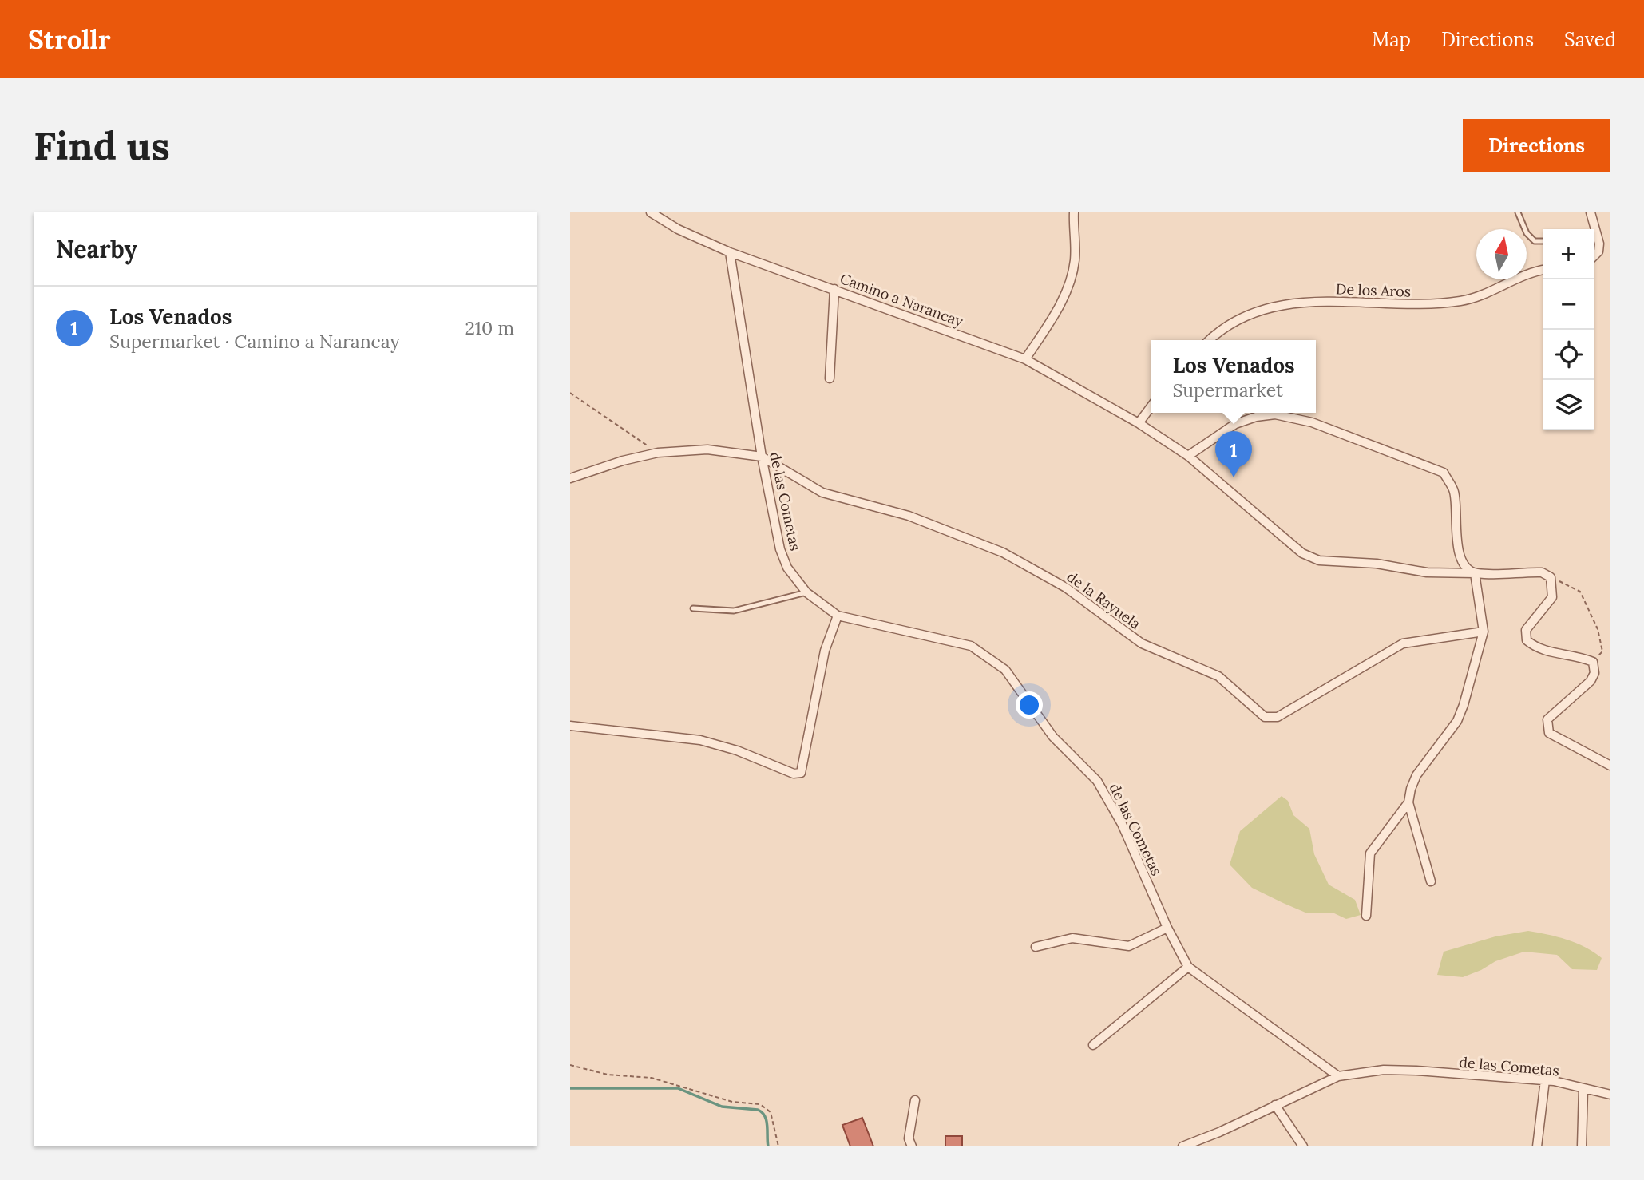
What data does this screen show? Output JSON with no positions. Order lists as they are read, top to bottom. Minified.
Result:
{"streets":{"street":["De los Aros","Camino a Narancay","de las Cometas","de la Rayuela"]},"crossings":[["Camino a Narancay","de las Cometas"],["de las Cometas","de la Rayuela"]],"north":"top","page":{"header":"Strollr","nav":["Map","Directions","Saved"],"buttons":"Directions","title":"Find us","heading":"Nearby","map_buttons":["+","−"],"list":[{"mark":"1","name":"Los Venados","note":"Supermarket · Camino a Narancay","value":"210 m"}],"popup":["Los Venados","Supermarket"],"pins":"1"}}
